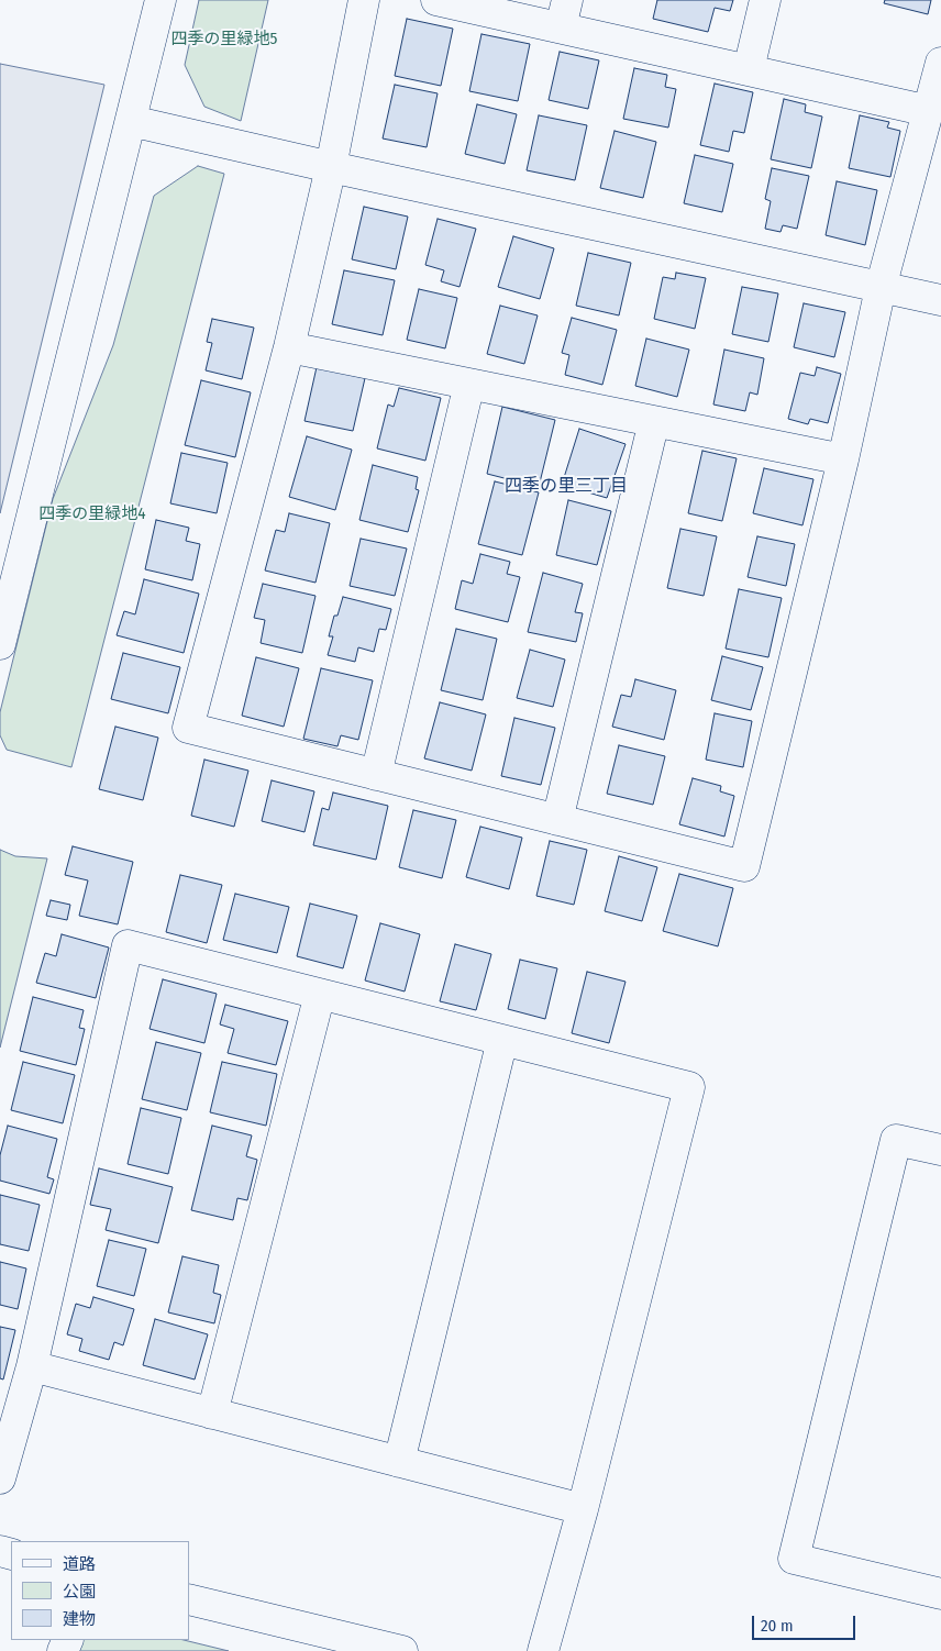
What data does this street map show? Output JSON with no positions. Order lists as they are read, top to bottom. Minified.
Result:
{"districts":["四季の里三丁目"],"parks":["四季の里緑地5","四季の里緑地4"],"legend":["道路","公園","建物"],"scale_bar":"20 m"}
